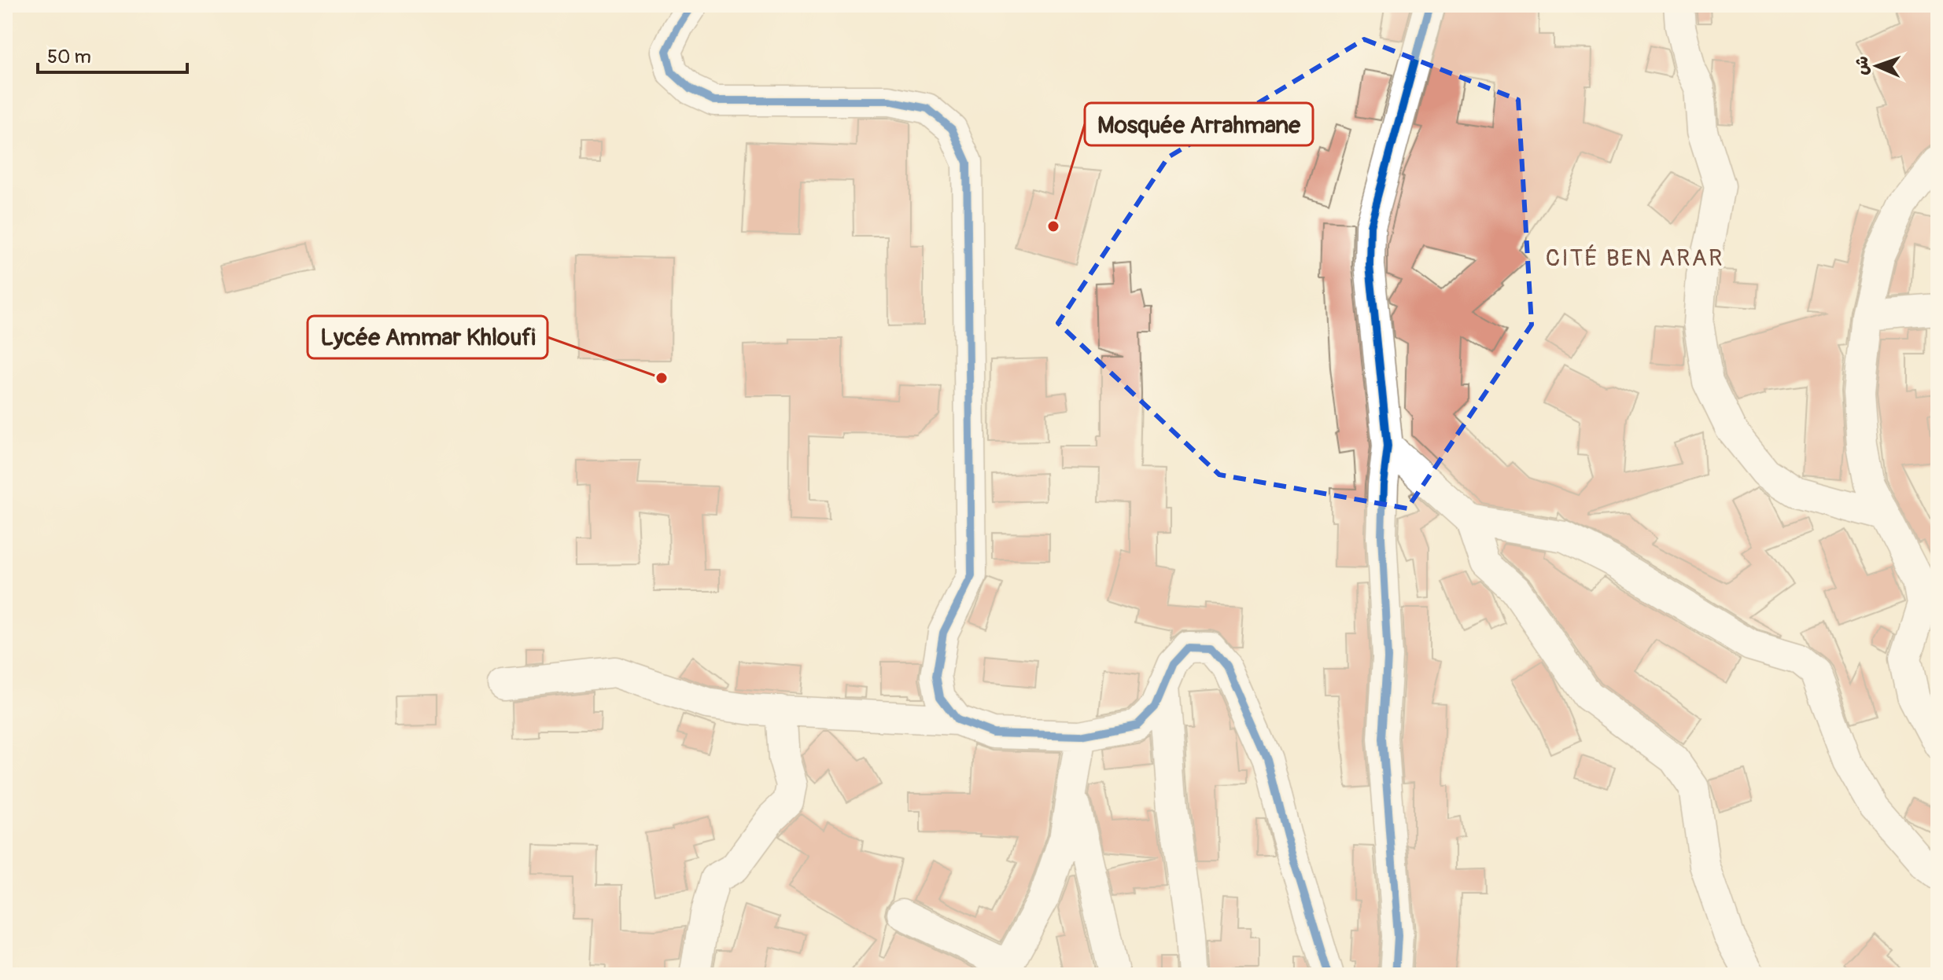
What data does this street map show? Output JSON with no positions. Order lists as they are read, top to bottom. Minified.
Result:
{"districts":["CITÉ BEN ARAR"],"places":["Mosquée Arrahmane","Lycée Ammar Khloufi"],"scale_bar":"50 m","north":"left"}
